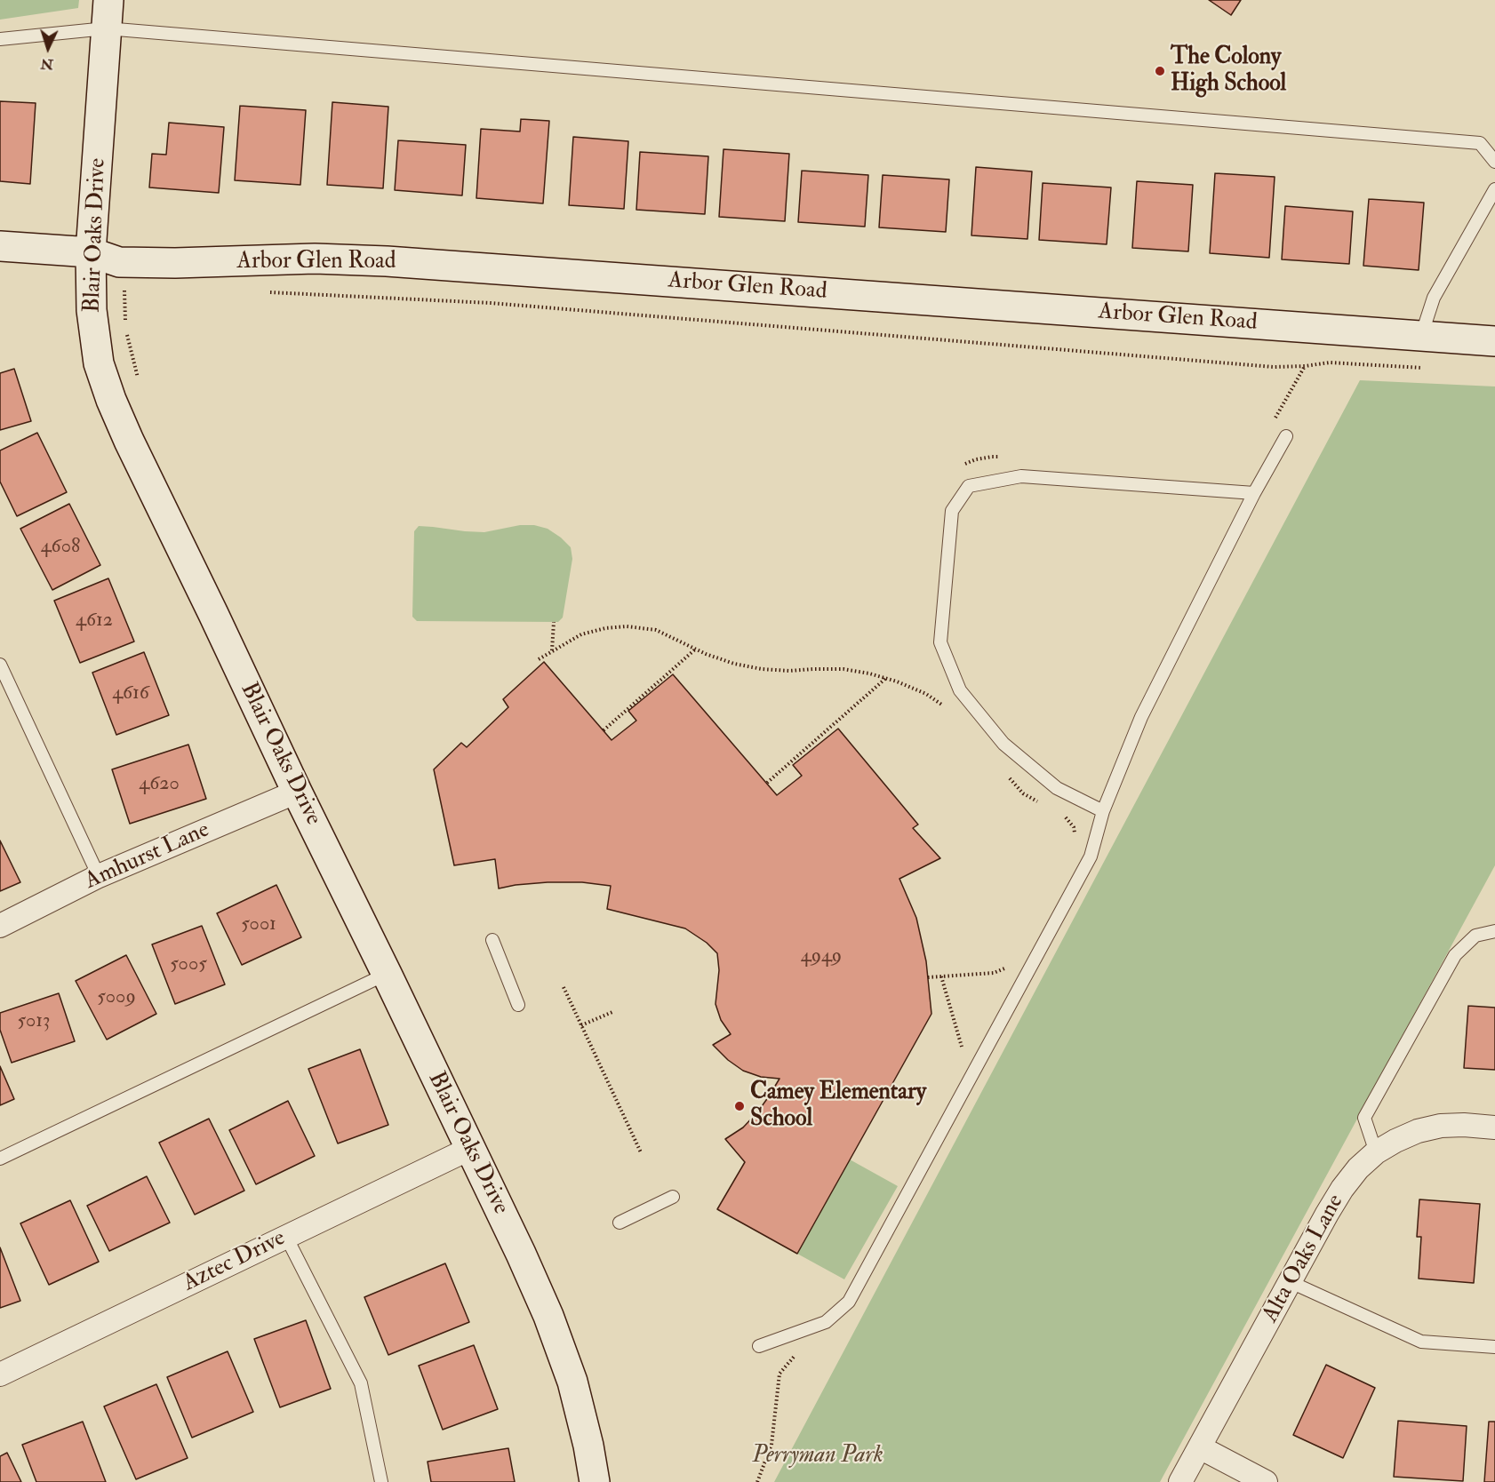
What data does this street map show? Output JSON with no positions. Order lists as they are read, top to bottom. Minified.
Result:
{"streets":{"street":["Blair Oaks Drive","Arbor Glen Road","Amhurst Lane","Alta Oaks Lane","Aztec Drive"]},"crossings":[["Blair Oaks Drive","Arbor Glen Road"],["Blair Oaks Drive","Amhurst Lane"],["Blair Oaks Drive","Aztec Drive"]],"parks":["Perryman Park"],"places":["The Colony High School","Camey Elementary School"],"house_numbers":["4608","4612","4616","4620","5001","4949","5005","5009","5013"],"north":"bottom"}
